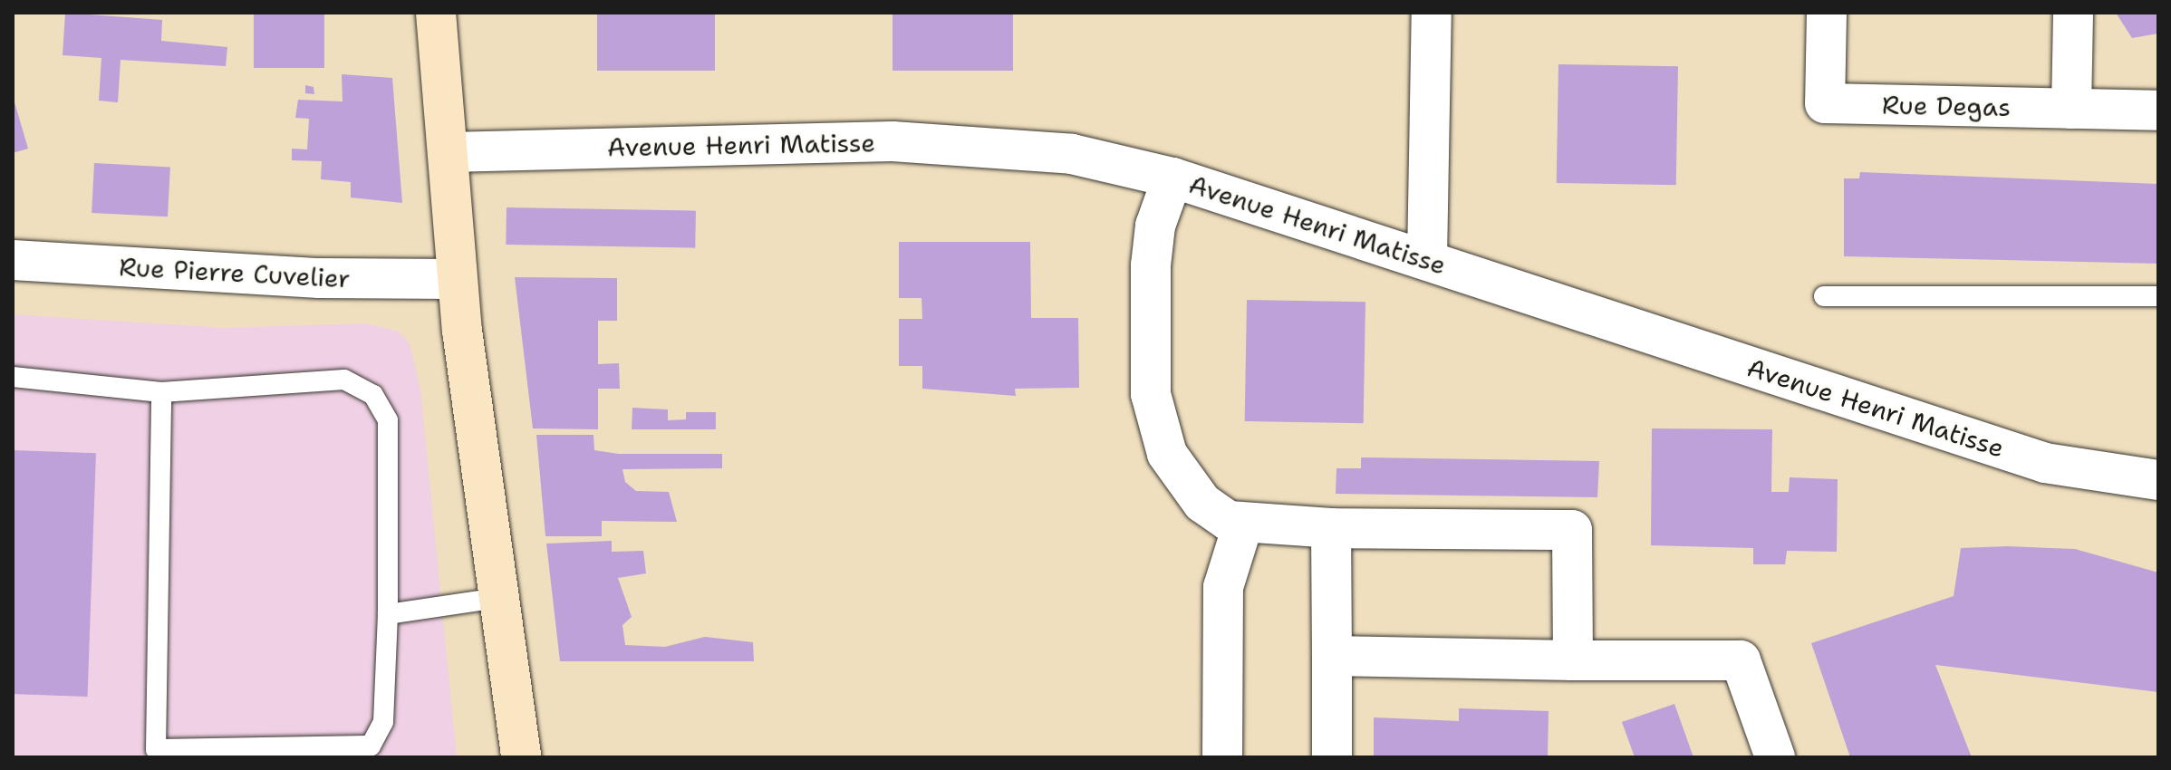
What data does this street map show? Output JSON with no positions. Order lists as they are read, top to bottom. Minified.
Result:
{"streets":{"street":["Rue Degas","Avenue Henri Matisse","Rue Pierre Cuvelier"]}}
